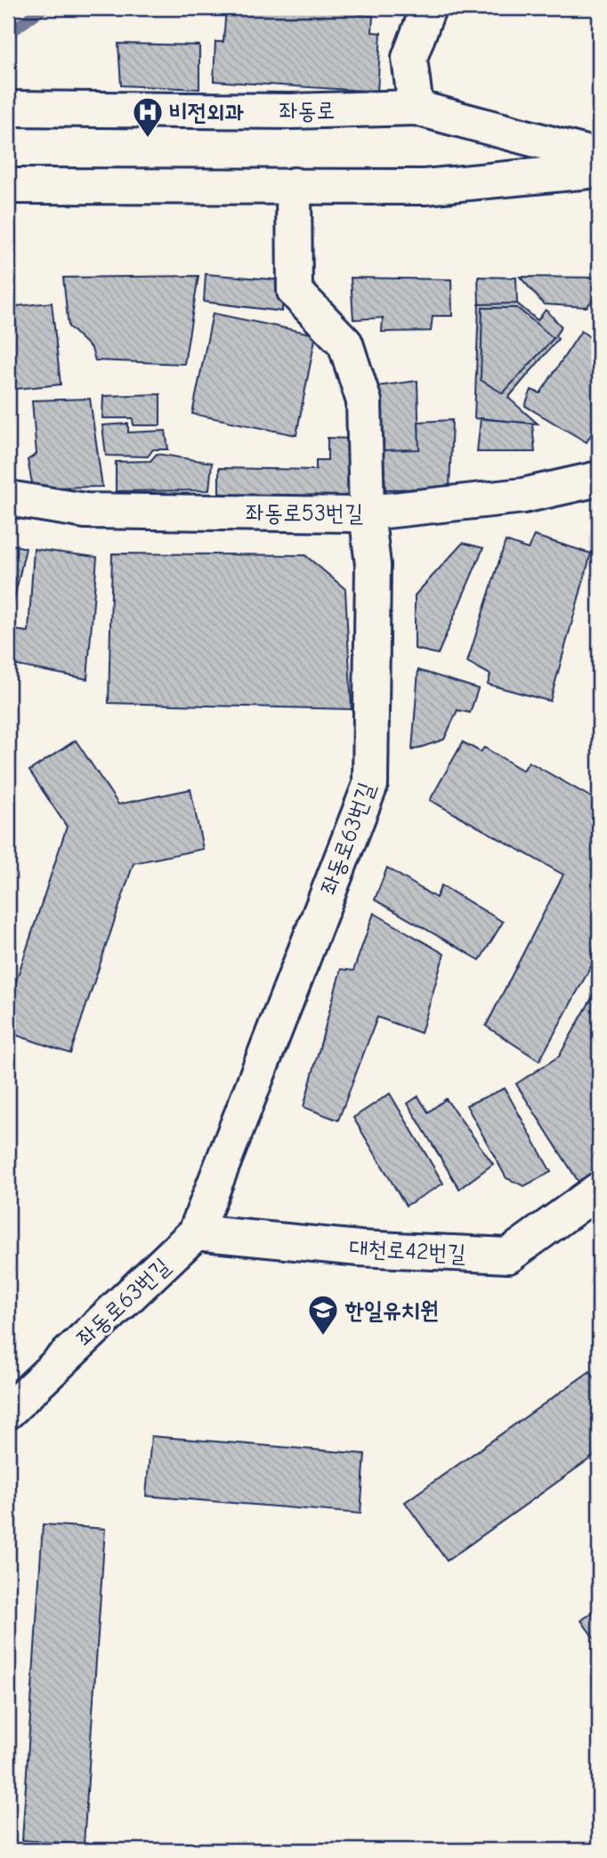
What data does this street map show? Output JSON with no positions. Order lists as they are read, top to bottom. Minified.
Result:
{"streets":{"street":["좌동로","좌동로53번길","좌동로63번길","대천로42번길"]},"crossings":[["좌동로53번길","좌동로63번길"],["좌동로63번길","대천로42번길"]],"places":{"hospital":["비전외과"],"school or university":["한일유치원"]}}
